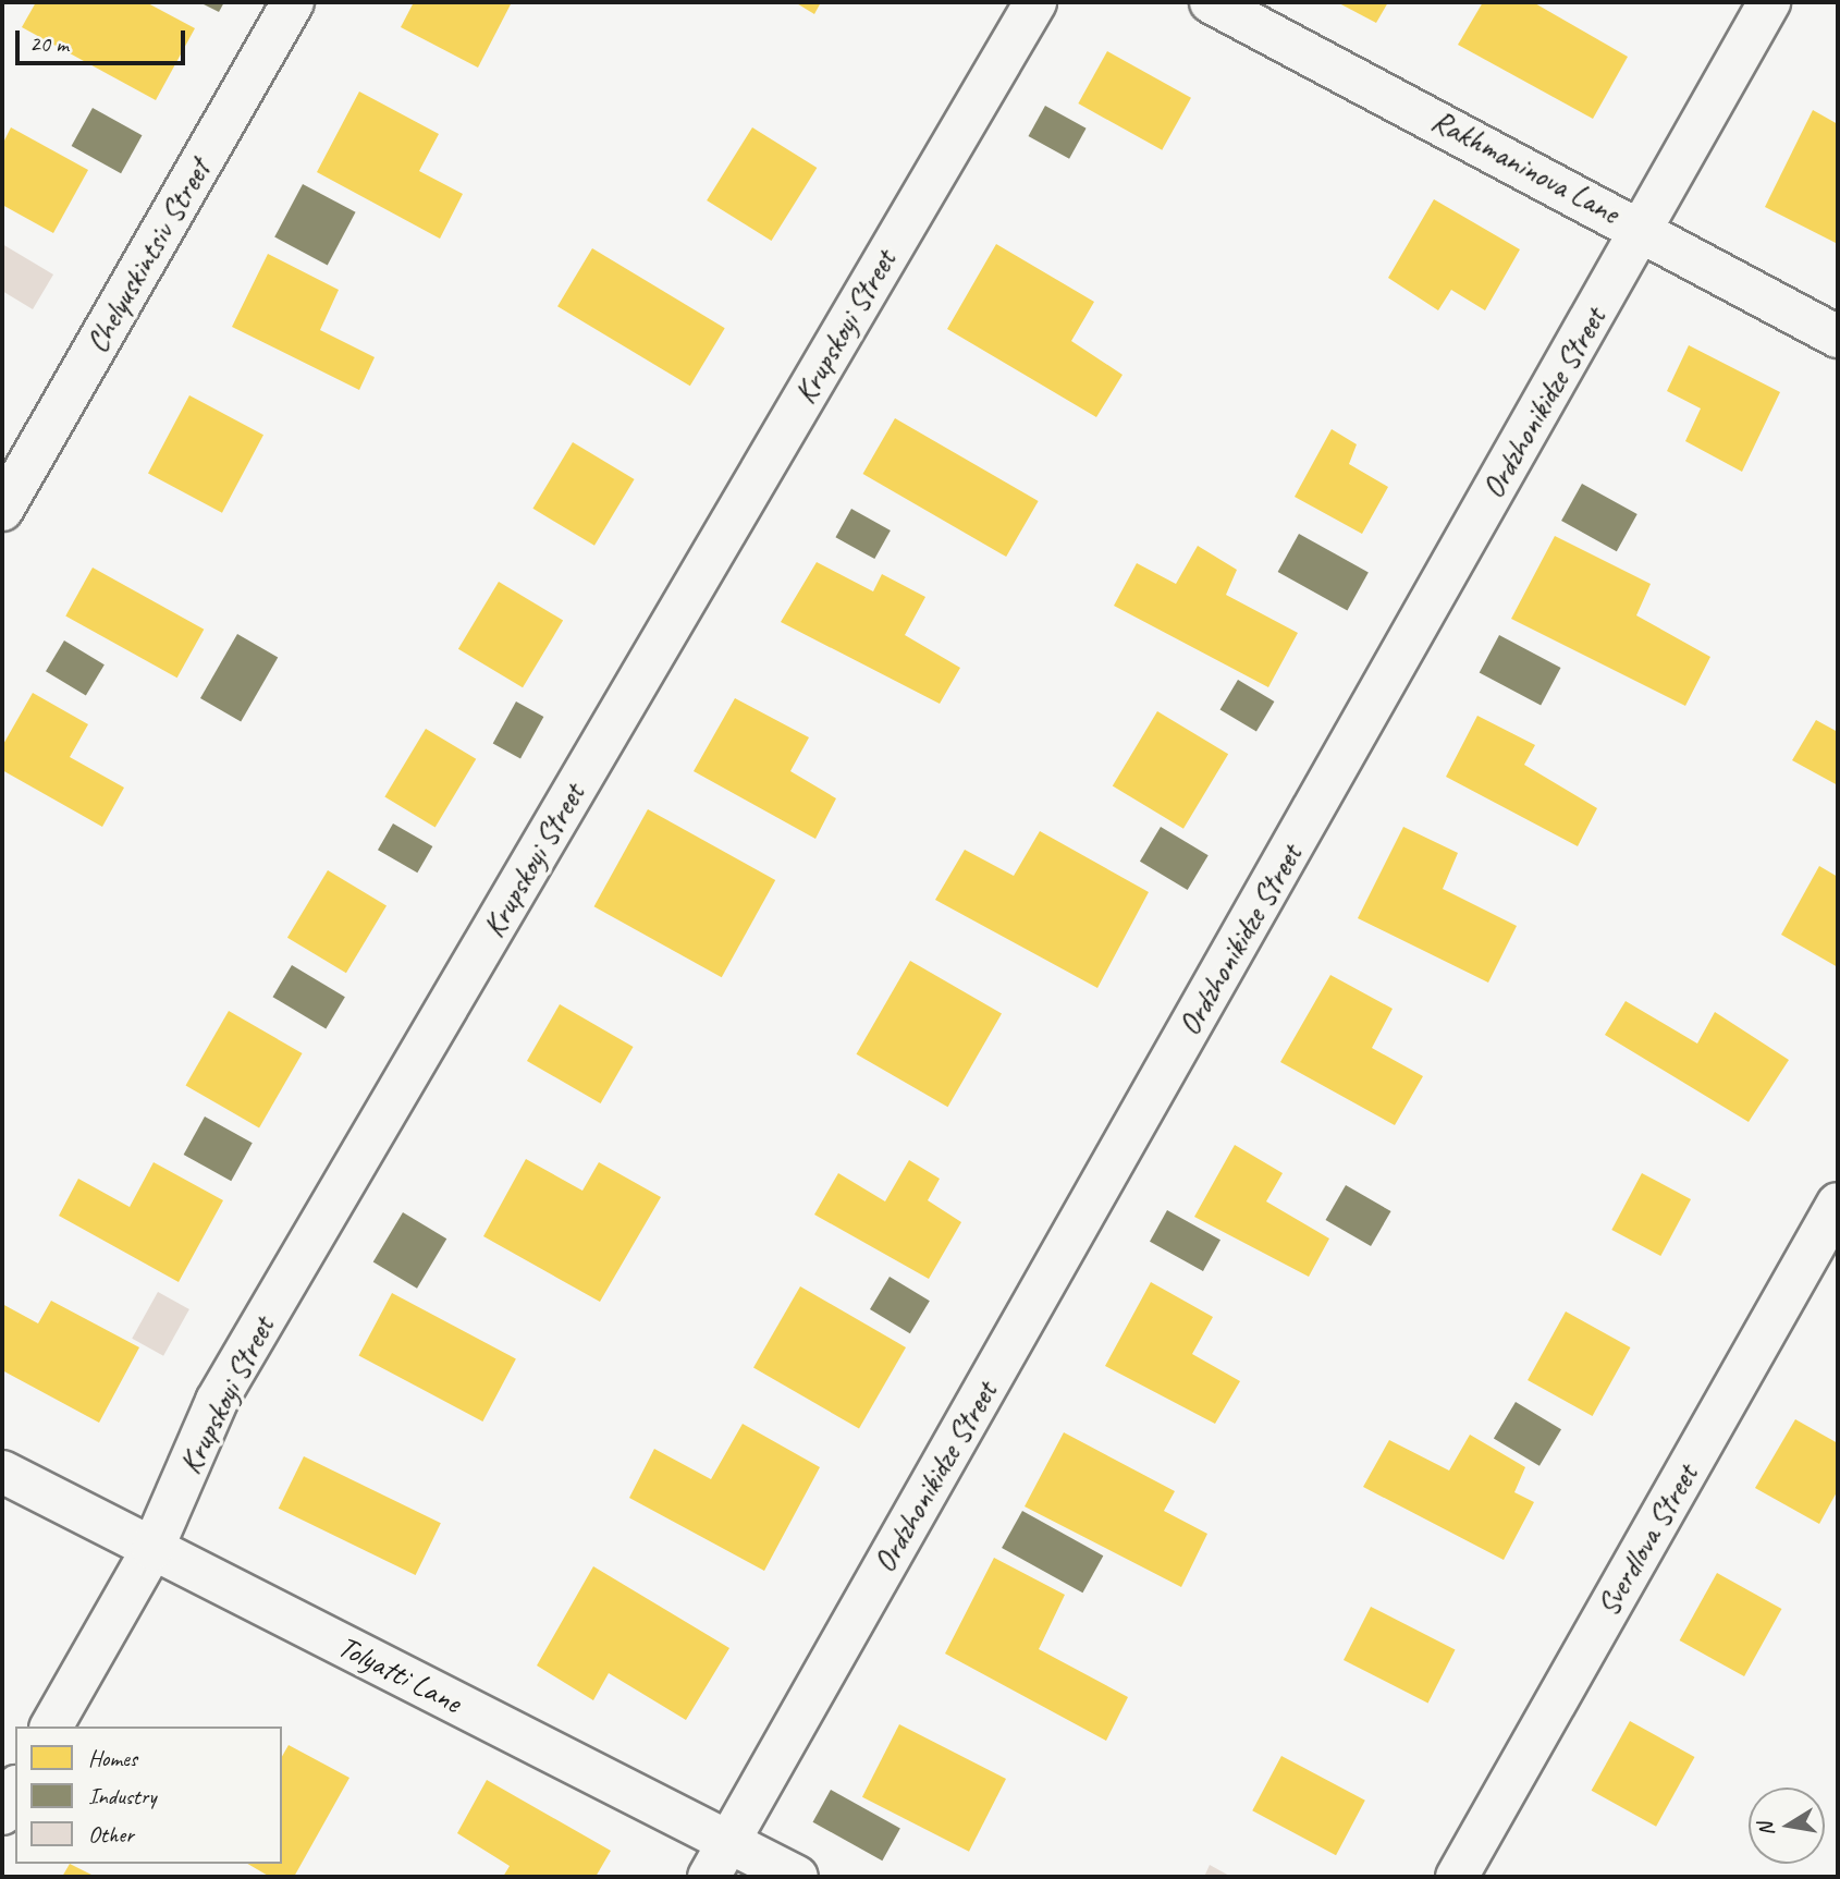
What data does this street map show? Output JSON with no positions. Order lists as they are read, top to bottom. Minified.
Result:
{"streets":{"street":["Rakhmaninova Lane","Chelyuskintsiv Street","Krupskoyi Street","Ordzhonikidze Street","Sverdlova Street","Tolyatti Lane"]},"crossings":[["Rakhmaninova Lane","Ordzhonikidze Street"],["Krupskoyi Street","Tolyatti Lane"],["Ordzhonikidze Street","Tolyatti Lane"]],"legend":["Homes","Industry","Other"],"scale_bar":"20 m","north":"left"}
